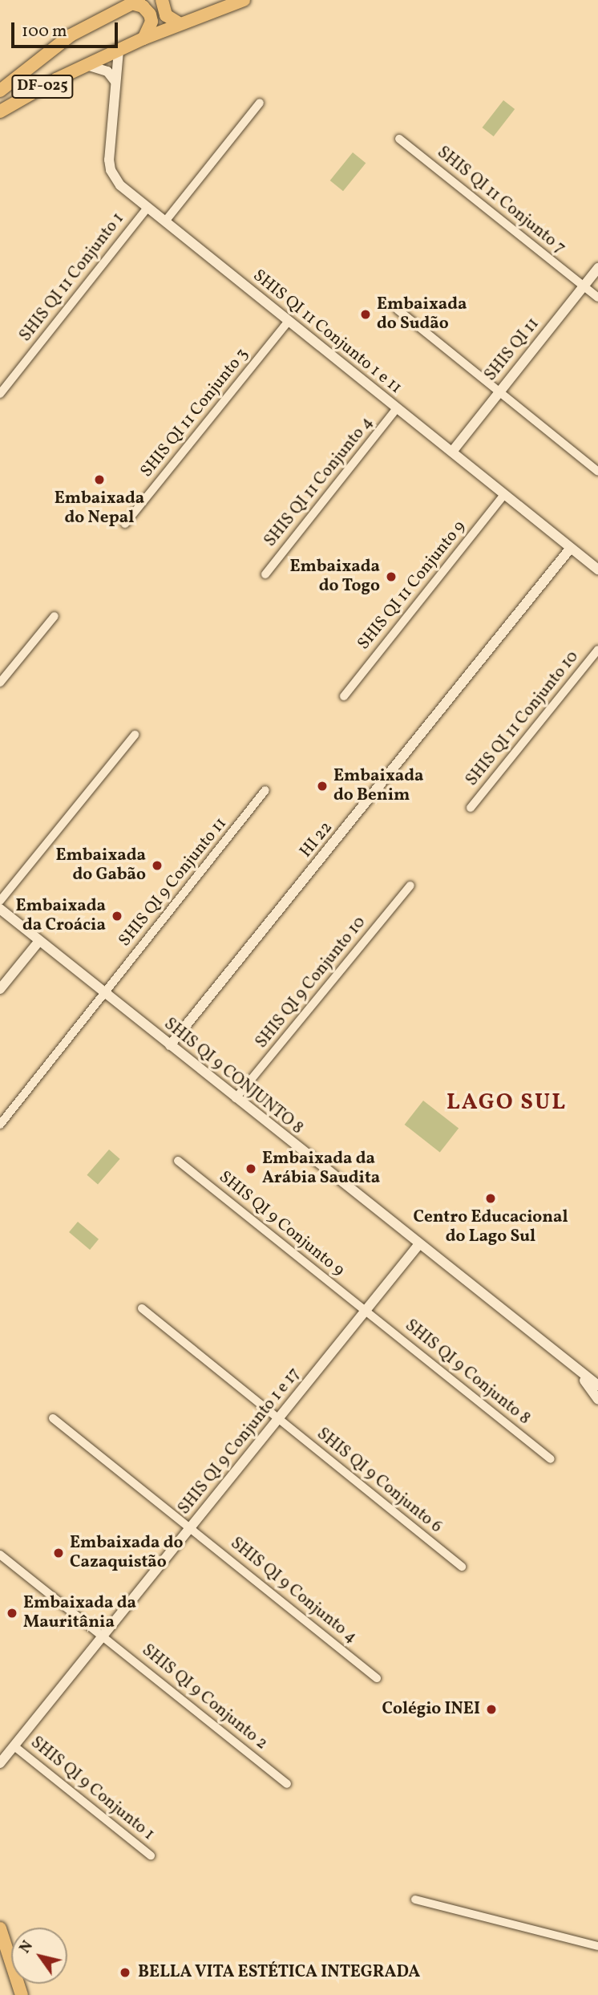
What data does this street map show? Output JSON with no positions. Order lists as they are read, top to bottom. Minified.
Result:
{"streets":{"main road":["DF-025"],"street":["SHIS QI 11 Conjunto 7","SHIS QI 11 Conjunto 1","SHIS QI 11 Conjunto 1 e 11","SHIS QI 11","SHIS QI 11 Conjunto 3","SHIS QI 11 Conjunto 4","SHIS QI 11 Conjunto 9","SHIS QI 11 Conjunto 10","HI 22","SHIS QI 9 Conjunto 11","SHIS QI 9 Conjunto 10","SHIS QI 9 CONJUNTO 8","SHIS QI 9 Conjunto 9","SHIS QI 9 Conjunto 8","SHIS QI 9 Conjunto 1 e 17","SHIS QI 9 Conjunto 6","SHIS QI 9 Conjunto 4","SHIS QI 9 Conjunto 2","SHIS QI 9 Conjunto 1"]},"crossings":[["DF-025","SHIS QI 11 Conjunto 1 e 11"],["SHIS QI 11 Conjunto 7","SHIS QI 11"],["SHIS QI 11 Conjunto 1","SHIS QI 11 Conjunto 1 e 11"],["SHIS QI 11 Conjunto 1 e 11","SHIS QI 11"],["SHIS QI 11 Conjunto 1 e 11","SHIS QI 11 Conjunto 3"],["SHIS QI 11 Conjunto 1 e 11","SHIS QI 11 Conjunto 4"],["SHIS QI 11 Conjunto 1 e 11","SHIS QI 11 Conjunto 9"],["SHIS QI 11 Conjunto 1 e 11","HI 22"],["HI 22","SHIS QI 9 CONJUNTO 8"],["SHIS QI 9 Conjunto 11","SHIS QI 9 CONJUNTO 8"],["SHIS QI 9 Conjunto 10","SHIS QI 9 CONJUNTO 8"],["SHIS QI 9 CONJUNTO 8","SHIS QI 9 Conjunto 1 e 17"],["SHIS QI 9 Conjunto 9","SHIS QI 9 Conjunto 8"],["SHIS QI 9 Conjunto 9","SHIS QI 9 Conjunto 1 e 17"],["SHIS QI 9 Conjunto 8","SHIS QI 9 Conjunto 1 e 17"],["SHIS QI 9 Conjunto 1 e 17","SHIS QI 9 Conjunto 6"],["SHIS QI 9 Conjunto 1 e 17","SHIS QI 9 Conjunto 4"],["SHIS QI 9 Conjunto 1 e 17","SHIS QI 9 Conjunto 2"],["SHIS QI 9 Conjunto 1 e 17","SHIS QI 9 Conjunto 1"]],"districts":["LAGO SUL"],"places":["Embaixada do Sudão","Embaixada do Nepal","Embaixada do Togo","Embaixada do Benim","Embaixada do Gabão","Embaixada da Croácia","Embaixada da Arábia Saudita","Centro Educacional do Lago Sul","Embaixada do Cazaquistão","Embaixada da Mauritânia","Colégio INEI","BELLA VITA ESTÉTICA INTEGRADA"],"scale_bar":"100 m","north":"top left"}
